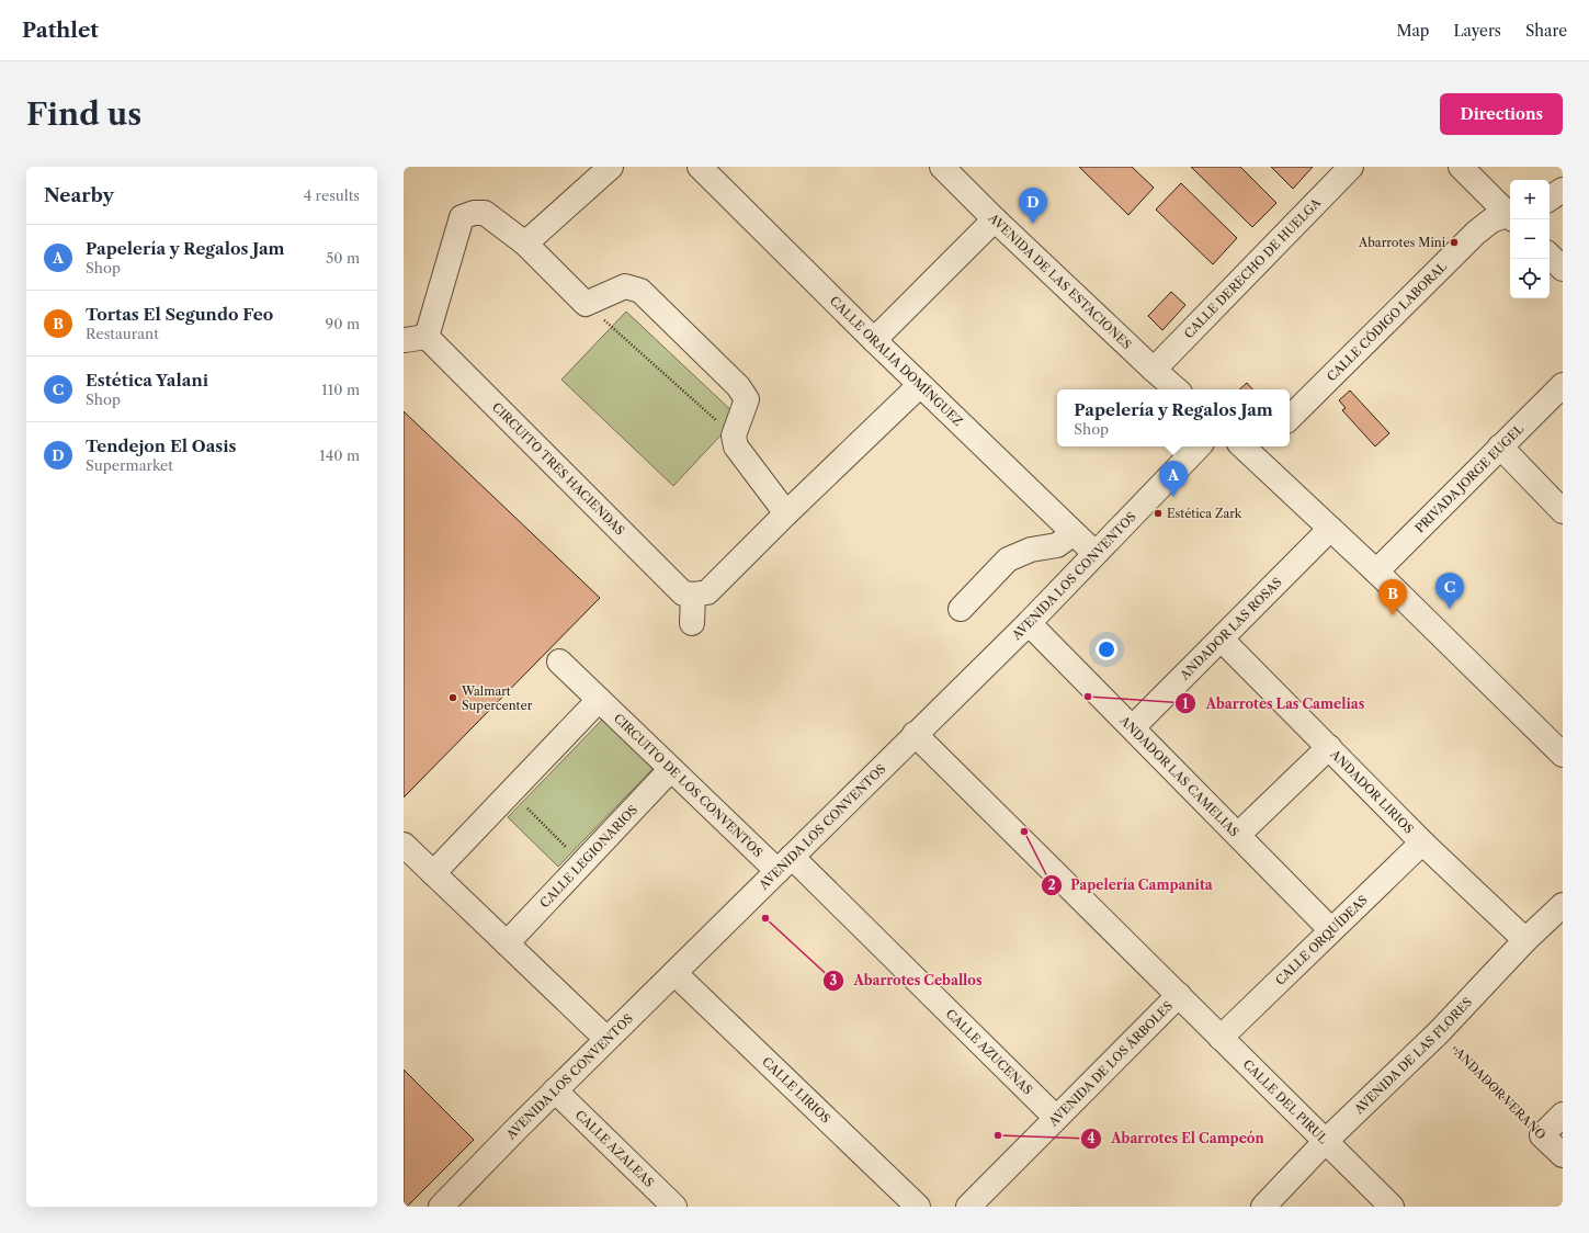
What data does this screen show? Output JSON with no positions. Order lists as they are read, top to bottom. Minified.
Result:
{"streets":{"street":["CALLE DERECHO DE HUELGA","AVENIDA DE LAS ESTACIONES","CALLE CÓDIGO LABORAL","CALLE ORALIA DOMÍNGUEZ","CIRCUITO TRES HACIENDAS","PRIVADA JORGE EUGEL","AVENIDA LOS CONVENTOS","ANDADOR LAS ROSAS","ANDADOR LAS CAMELIAS","CIRCUITO DE LOS CONVENTOS","ANDADOR LIRIOS","CALLE LEGIONARIOS","CALLE ORQUÍDEAS","CALLE AZUCENAS","AVENIDA DE LAS FLORES","AVENIDA DE LOS ÁRBOLES","CALLE LIRIOS","ANDADOR VERANO","CALLE DEL PIRUL","CALLE AZALEAS"]},"crossings":[["CALLE DERECHO DE HUELGA","AVENIDA DE LAS ESTACIONES"],["CALLE ORALIA DOMÍNGUEZ","AVENIDA LOS CONVENTOS"],["AVENIDA LOS CONVENTOS","ANDADOR LAS CAMELIAS"],["AVENIDA LOS CONVENTOS","CIRCUITO DE LOS CONVENTOS"],["AVENIDA LOS CONVENTOS","CALLE AZUCENAS"],["AVENIDA LOS CONVENTOS","CALLE LIRIOS"],["AVENIDA LOS CONVENTOS","CALLE DEL PIRUL"],["AVENIDA LOS CONVENTOS","CALLE AZALEAS"],["ANDADOR LAS ROSAS","ANDADOR LAS CAMELIAS"],["ANDADOR LAS ROSAS","ANDADOR LIRIOS"],["ANDADOR LAS CAMELIAS","CALLE ORQUÍDEAS"],["CIRCUITO DE LOS CONVENTOS","CALLE LEGIONARIOS"],["CIRCUITO DE LOS CONVENTOS","CALLE AZUCENAS"],["ANDADOR LIRIOS","CALLE ORQUÍDEAS"],["ANDADOR LIRIOS","AVENIDA DE LAS FLORES"],["CALLE ORQUÍDEAS","CALLE DEL PIRUL"],["CALLE AZUCENAS","AVENIDA DE LOS ÁRBOLES"],["AVENIDA DE LAS FLORES","ANDADOR VERANO"],["AVENIDA DE LAS FLORES","CALLE DEL PIRUL"],["AVENIDA DE LOS ÁRBOLES","CALLE DEL PIRUL"]],"places":["Abarrotes Mini","Estética Zark","Abarrotes Las Camelias","Walmart Supercenter","Papelería Campanita","Abarrotes Ceballos","Abarrotes El Campeón"],"page":{"header":"Pathlet","nav":["Map","Layers","Share"],"buttons":"Directions","title":"Find us","heading":["Nearby","4 results"],"map_buttons":["+","−"],"pins":["D","A","C","B"],"list":[{"mark":"A","name":"Papelería y Regalos Jam","note":"Shop","value":"50 m"},{"mark":"B","name":"Tortas El Segundo Feo","note":"Restaurant","value":"90 m"},{"mark":"C","name":"Estética Yalani","note":"Shop","value":"110 m"},{"mark":"D","name":"Tendejon El Oasis","note":"Supermarket","value":"140 m"}],"popup":["Papelería y Regalos Jam","Shop"]}}
